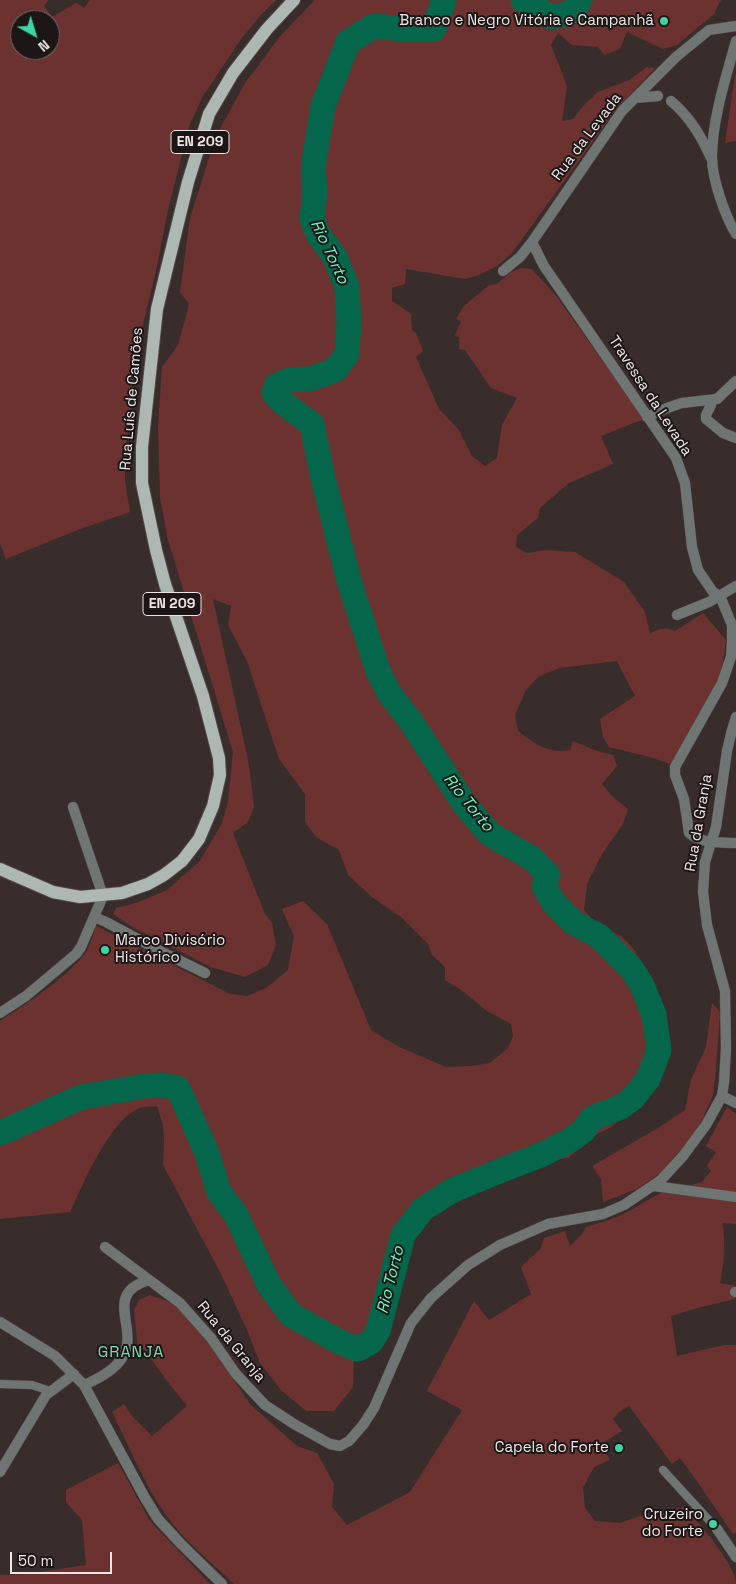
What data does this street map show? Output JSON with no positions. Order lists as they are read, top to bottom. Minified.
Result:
{"streets":{"main road":["EN 209","Rua Luís de Camões"],"street":["Rua da Levada","Travessa da Levada","Rua da Granja"]},"crossings":[["Rua da Levada","Travessa da Levada"],["Travessa da Levada","Rua da Granja"]],"districts":["GRANJA"],"water":["Rio Torto"],"places":["Branco e Negro Vitória e Campanhã","Marco Divisório Histórico","Capela do Forte","Cruzeiro do Forte"],"scale_bar":"50 m","north":"bottom right"}
